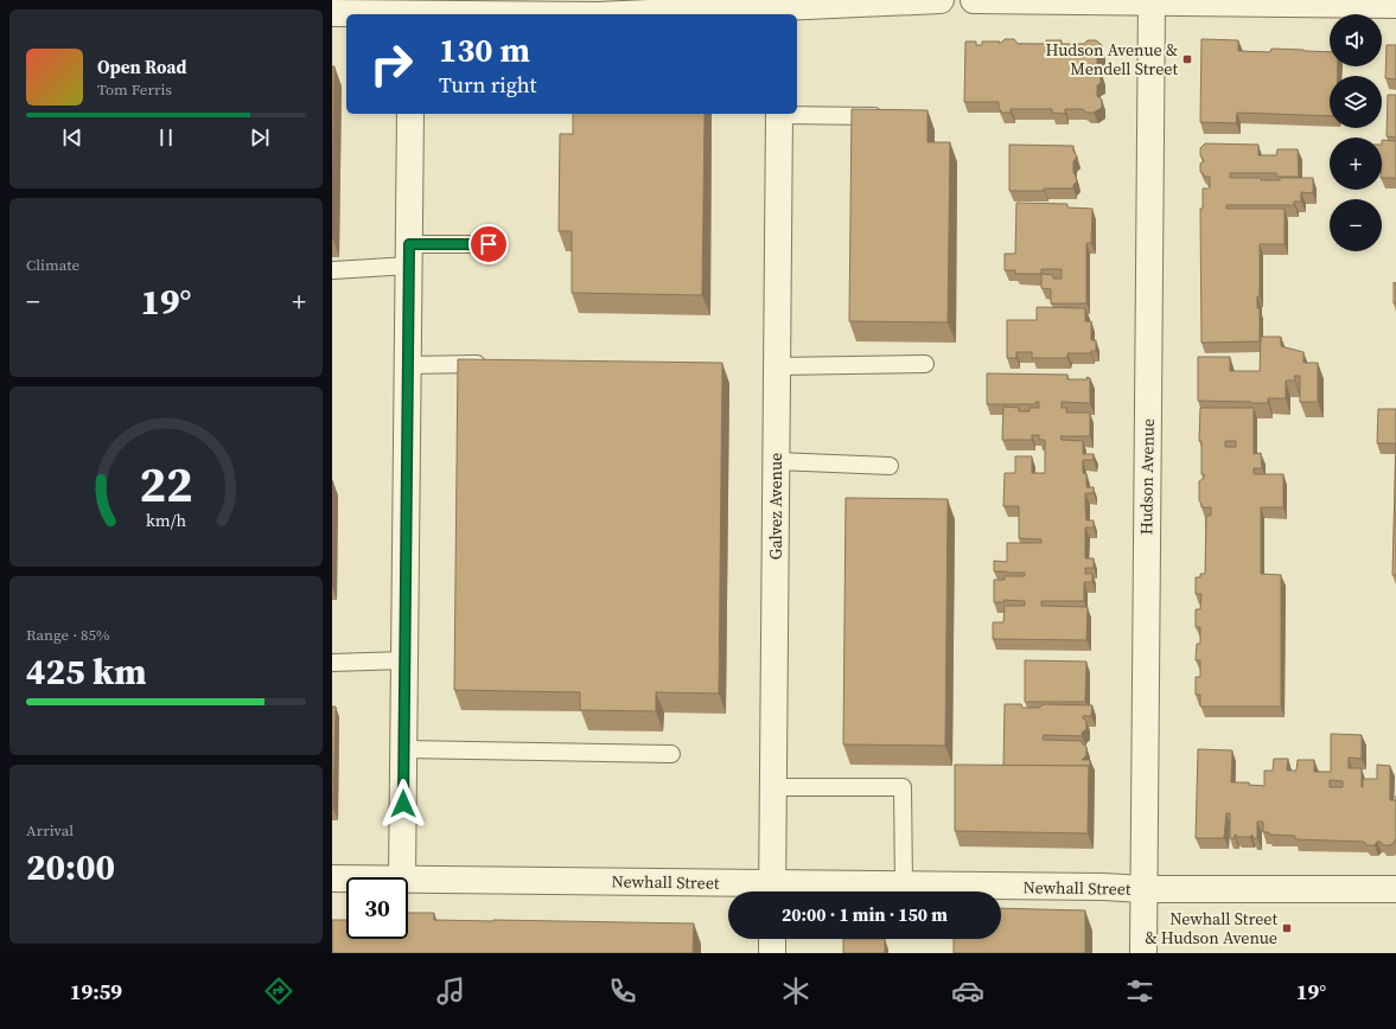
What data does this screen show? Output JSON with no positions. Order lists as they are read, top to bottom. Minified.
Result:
{"streets":{"street":["Hudson Avenue","Galvez Avenue","Newhall Street"]},"crossings":[["Hudson Avenue","Newhall Street"],["Galvez Avenue","Newhall Street"]],"places":{"transit":["Hudson Avenue & Mendell Street","Newhall Street & Hudson Avenue"]},"page":{"map_buttons":["+","−"],"turn":["130 m","Turn right"],"song":["Open Road","Tom Ferris"],"tile":["Climate",["Range · 85%","425 km"],["Arrival","20:00"]],"heat":["−","19°","+"],"limit":"30","trip":"20:00 · 1 min · 150 m","tabs":["19:59","19°"],"gauge":["22","km/h"]}}
